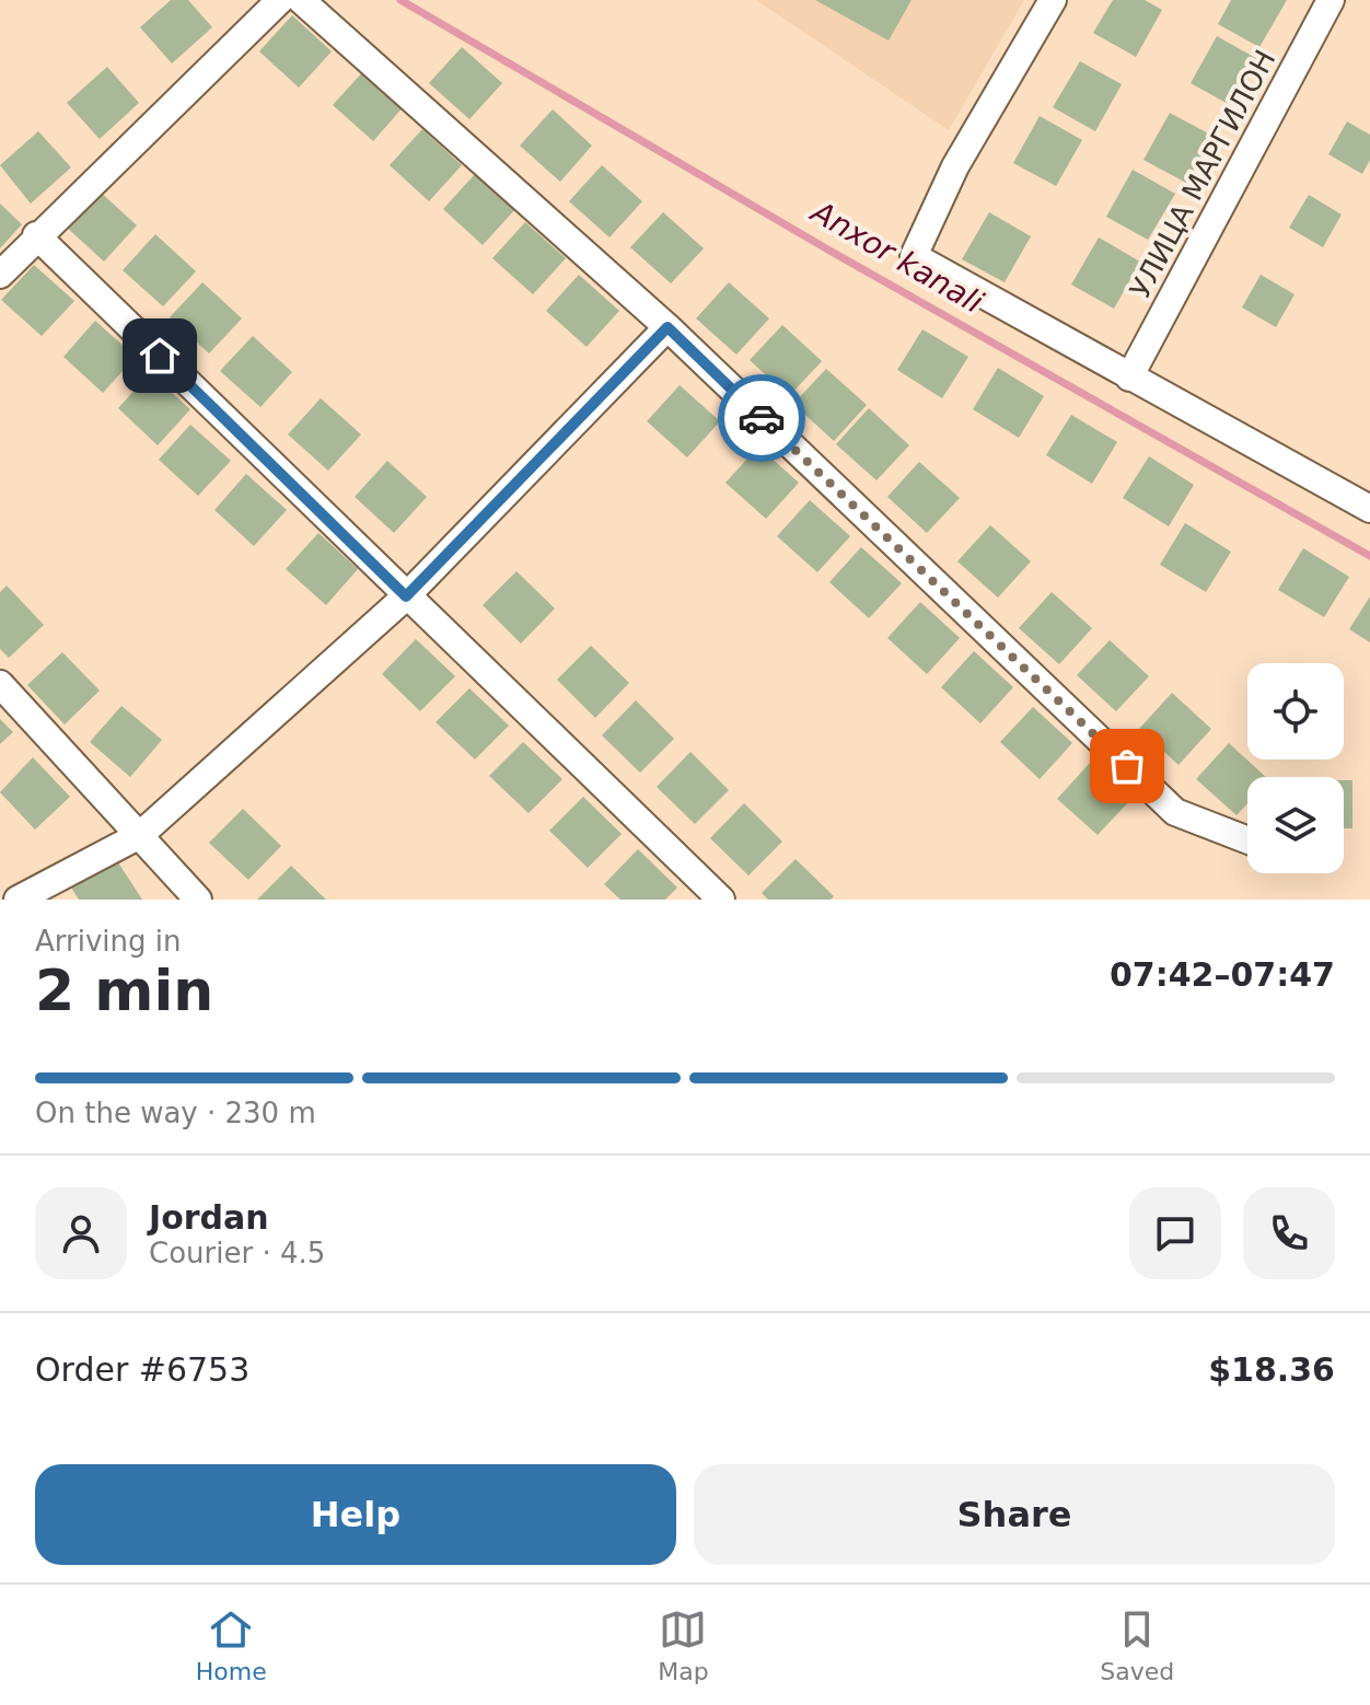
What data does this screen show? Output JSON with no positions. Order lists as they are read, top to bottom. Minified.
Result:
{"streets":{"street":["УЛИЦА МАРГИЛОН"]},"water":["Anxor kanali"],"page":{"heading":["2 min","Arriving in","07:42–07:47"],"panel":["Jordan","Courier · 4.5","Order #6753","$18.36"],"bar":"On the way · 230 m","buttons":["Help","Share"],"tabs":["Home","Map","Saved"]}}
